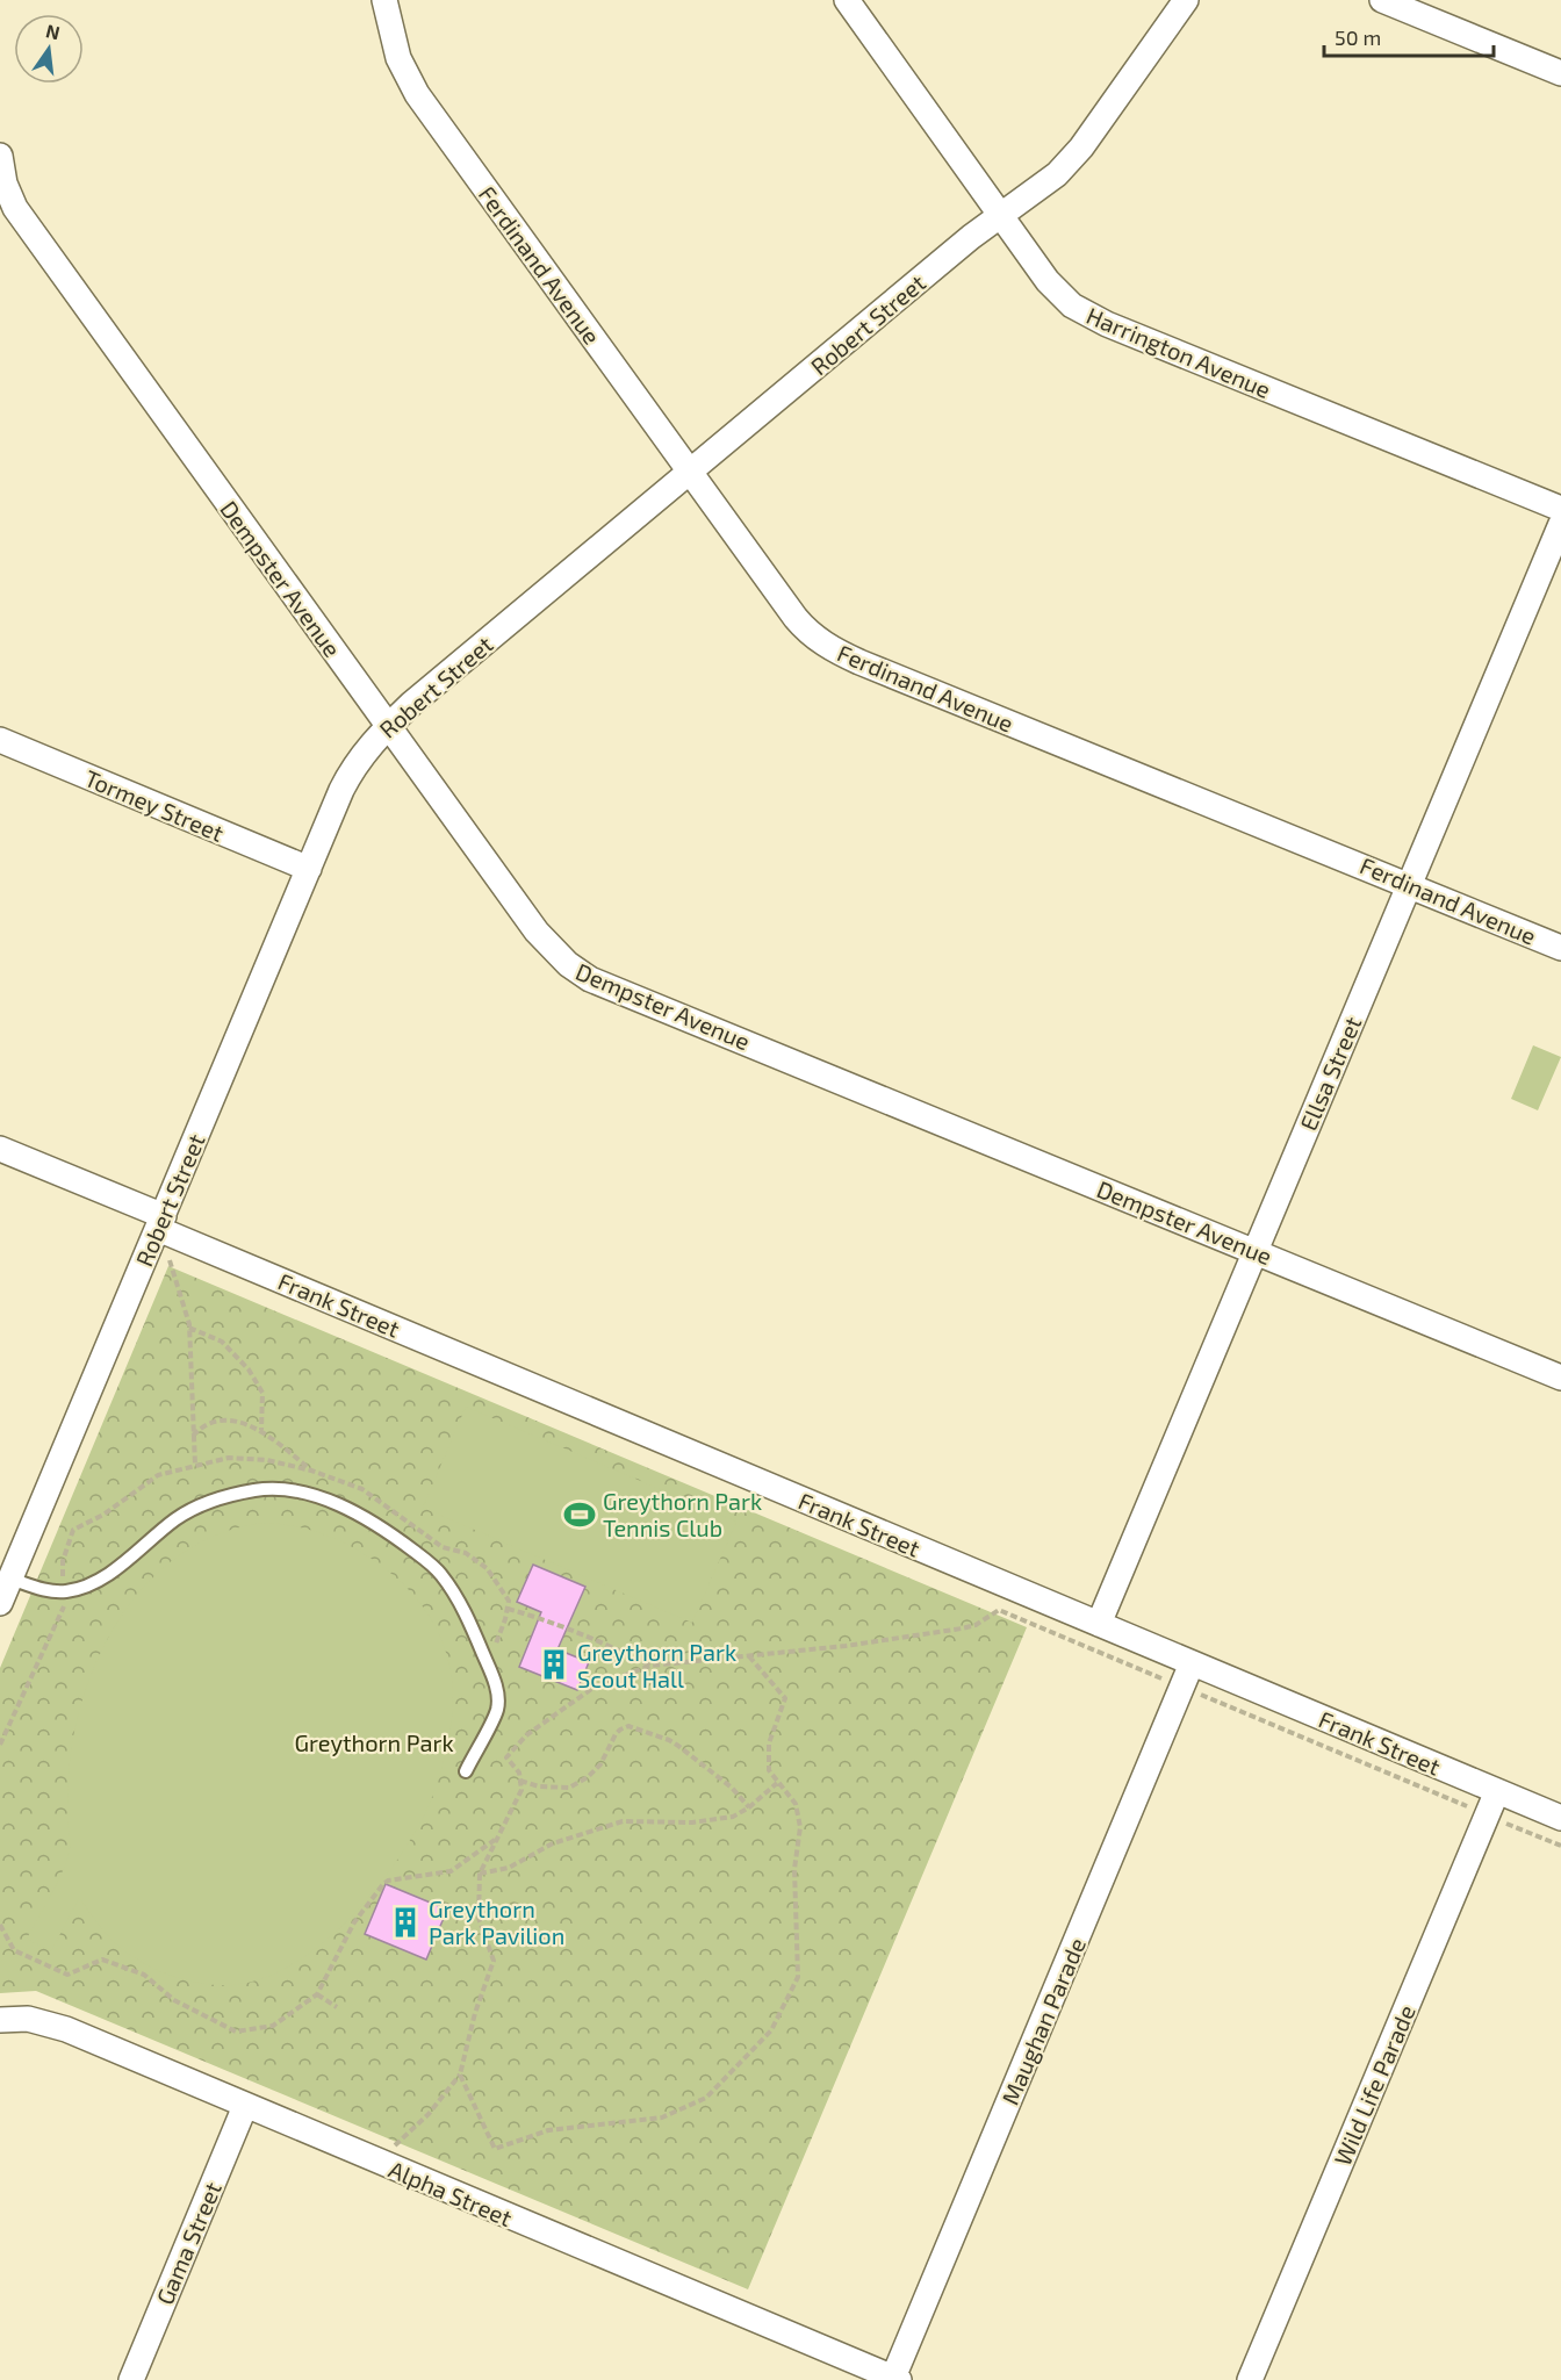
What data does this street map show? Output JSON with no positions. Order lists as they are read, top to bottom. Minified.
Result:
{"streets":{"street":["Ferdinand Avenue","Robert Street","Harrington Avenue","Dempster Avenue","Tormey Street","Ellsa Street","Frank Street","Maughan Parade","Wild Life Parade","Alpha Street","Gama Street"]},"crossings":[["Ferdinand Avenue","Robert Street"],["Ferdinand Avenue","Ellsa Street"],["Robert Street","Harrington Avenue"],["Robert Street","Dempster Avenue"],["Robert Street","Tormey Street"],["Robert Street","Frank Street"],["Dempster Avenue","Ellsa Street"],["Ellsa Street","Frank Street"],["Frank Street","Maughan Parade"],["Frank Street","Wild Life Parade"],["Maughan Parade","Alpha Street"],["Alpha Street","Gama Street"]],"parks":["Greythorn Park"],"places":{"sports":["Greythorn Park Tennis Club"],"building":["Greythorn Park Scout Hall","Greythorn Park Pavilion"]},"scale_bar":"50 m","north":"top"}
